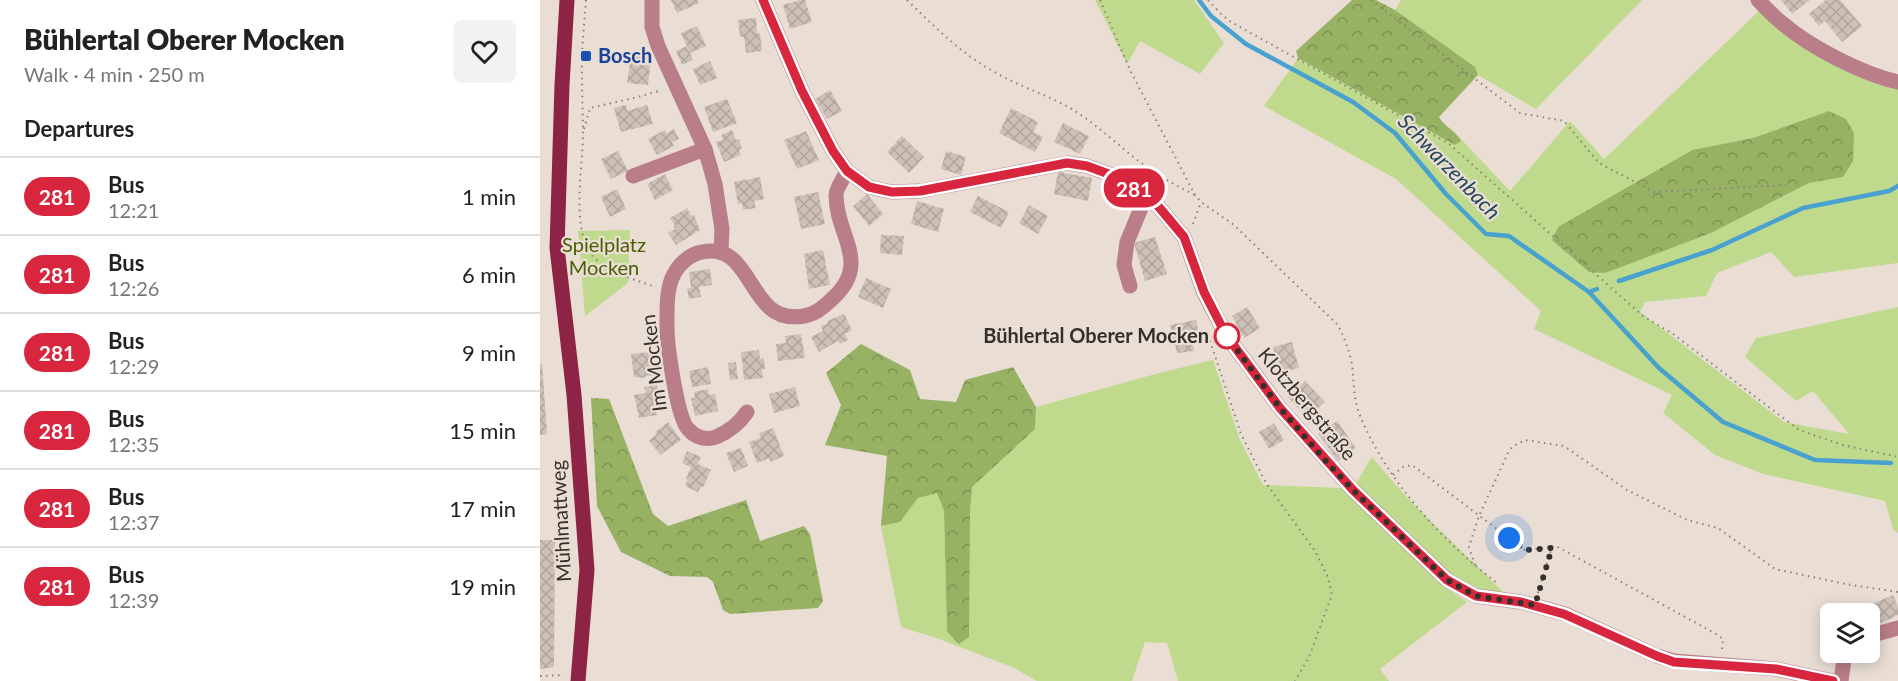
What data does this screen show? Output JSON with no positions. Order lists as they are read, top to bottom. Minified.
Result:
{"streets":{"main road":["Mühlmattweg"],"street":["Im Mocken","Klotzbergstraße"]},"water":["Schwarzenbach"],"parks":["Spielplatz Mocken"],"places":{"transit":["Bosch"],"other":["Bühlertal Oberer Mocken"]},"lines":["bus line 281"],"page":{"heading":[["Bühlertal Oberer Mocken","Walk · 4 min · 250 m"],"Departures"],"on_map":"281","list":[{"mark":"281","name":"Bus","note":"12:21","value":"1 min"},{"mark":"281","name":"Bus","note":"12:26","value":"6 min"},{"mark":"281","name":"Bus","note":"12:29","value":"9 min"},{"mark":"281","name":"Bus","note":"12:35","value":"15 min"},{"mark":"281","name":"Bus","note":"12:37","value":"17 min"},{"mark":"281","name":"Bus","note":"12:39","value":"19 min"}]}}
